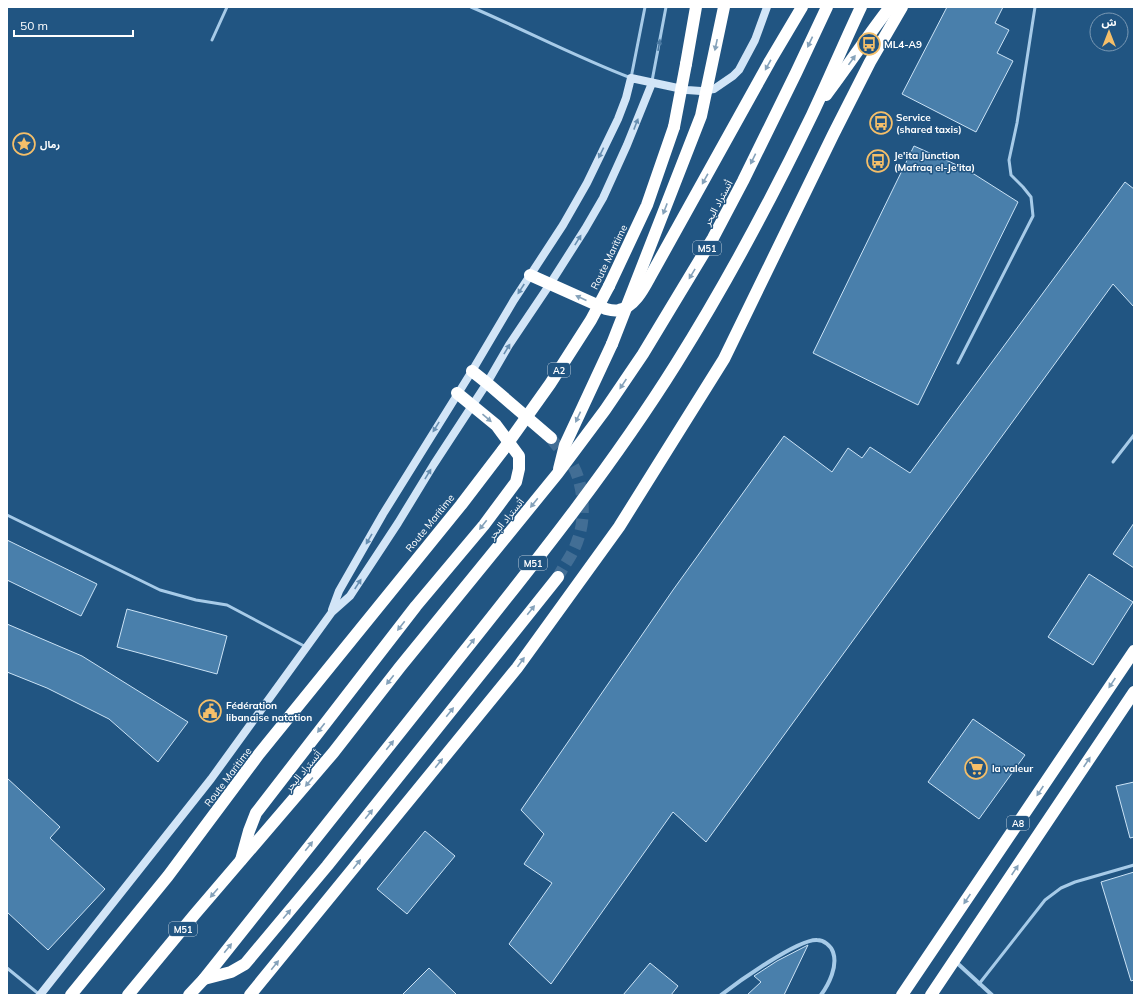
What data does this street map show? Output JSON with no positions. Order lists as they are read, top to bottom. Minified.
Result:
{"streets":{"highway":["أتستراد البحر","M51","Route Maritime","A2","A8"]},"places":{"bus stop":["ML4-A9","Service (shared taxis)","Je'ita Junction (Mafraq el-Je'ita)"],"place":["رمال"],"public building":["Fédération libanaise natation"],"supermarket":["la valeur"]},"scale_bar":"50 m","north":"top"}
